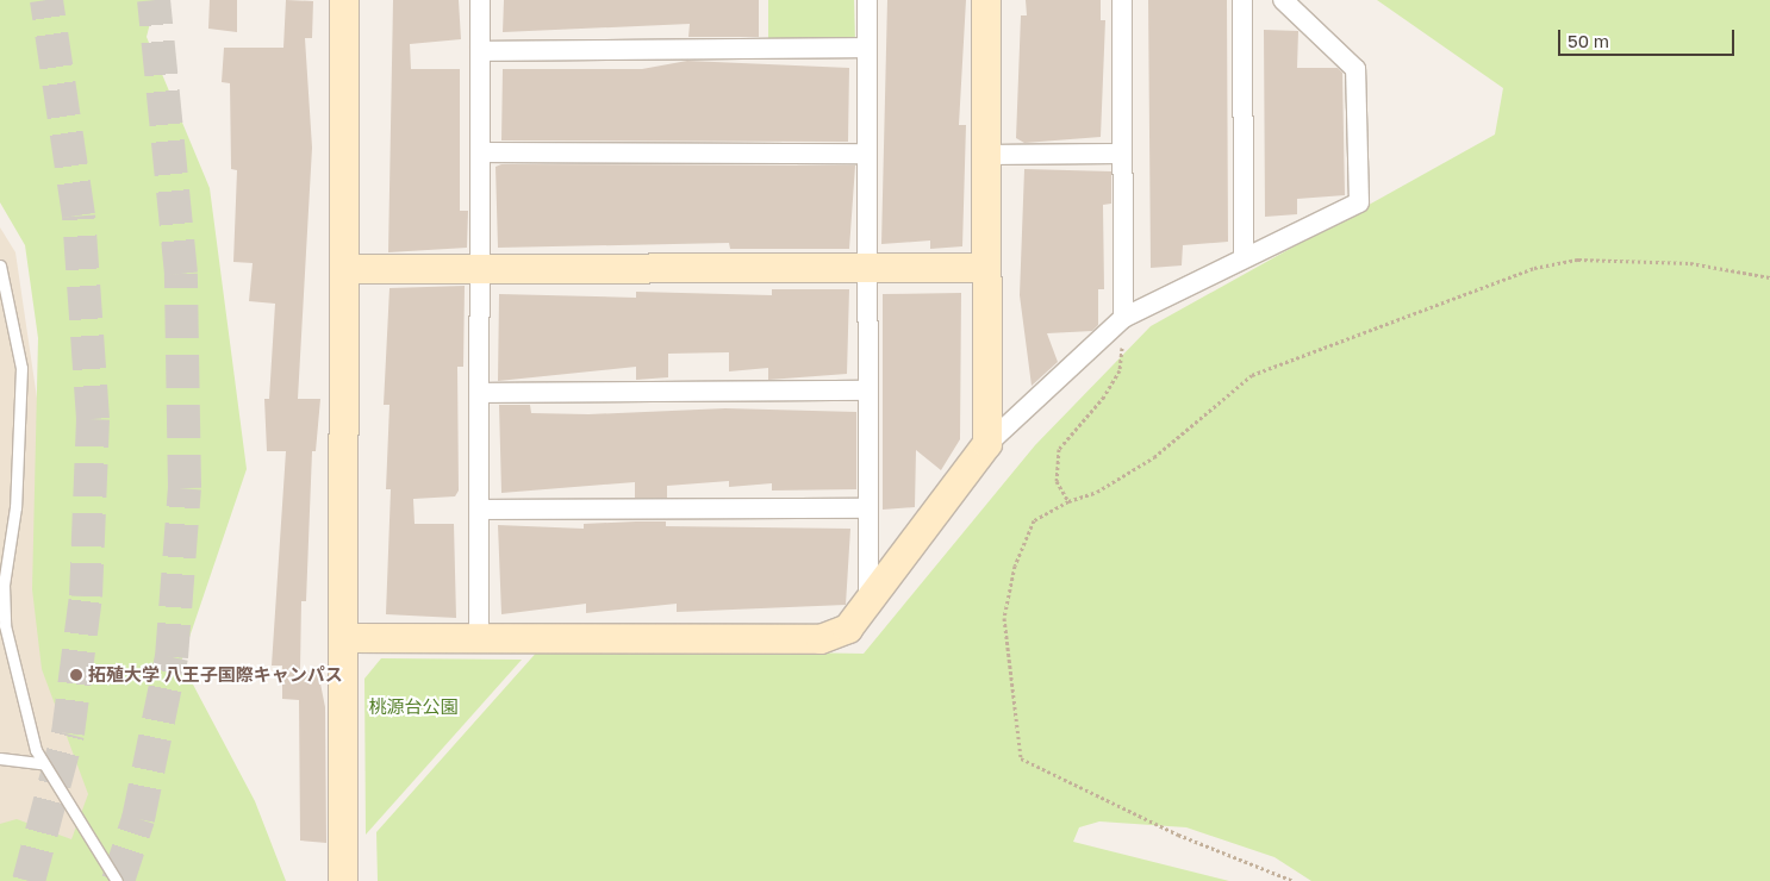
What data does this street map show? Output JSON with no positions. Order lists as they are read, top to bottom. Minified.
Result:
{"parks":["桃源台公園"],"places":["拓殖大学 八王子国際キャンパス"],"scale_bar":"50 m"}
